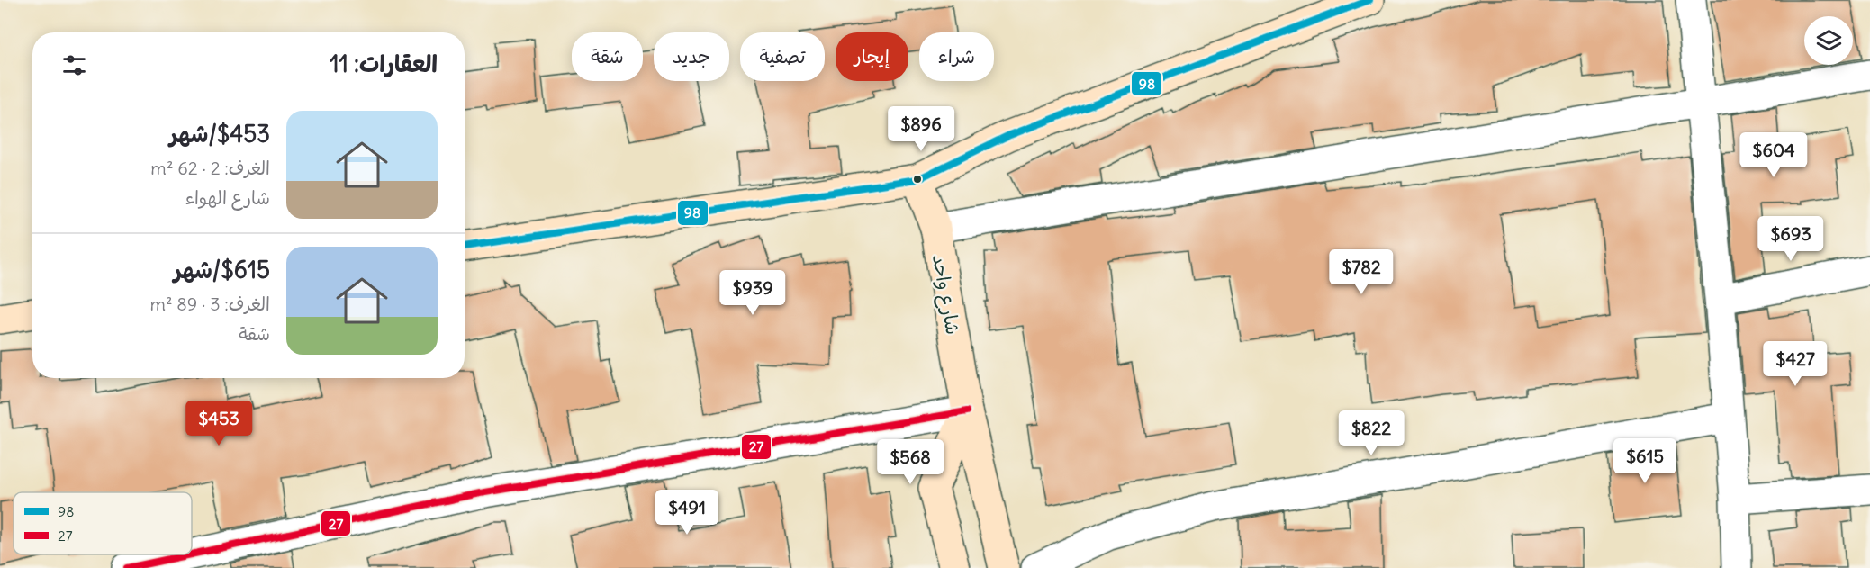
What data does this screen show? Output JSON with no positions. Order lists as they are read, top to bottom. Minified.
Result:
{"streets":{"street":["شارع واحد"]},"lines":["transit line 98","transit line 27"],"legend":["98","27"],"page":{"chip":["شراء","إيجار","تصفية","جديد","شقة"],"heading":"العقارات: 11","list":[{"name":"$453/شهر","note":"الغرف: 2 · 62 m² · شارع الهواء"},{"name":"$615/شهر","note":"الغرف: 3 · 89 m² · شقة"}],"price":["$896","$604","$693","$782","$939","$427","$453","$822","$615","$568","$491"]}}
